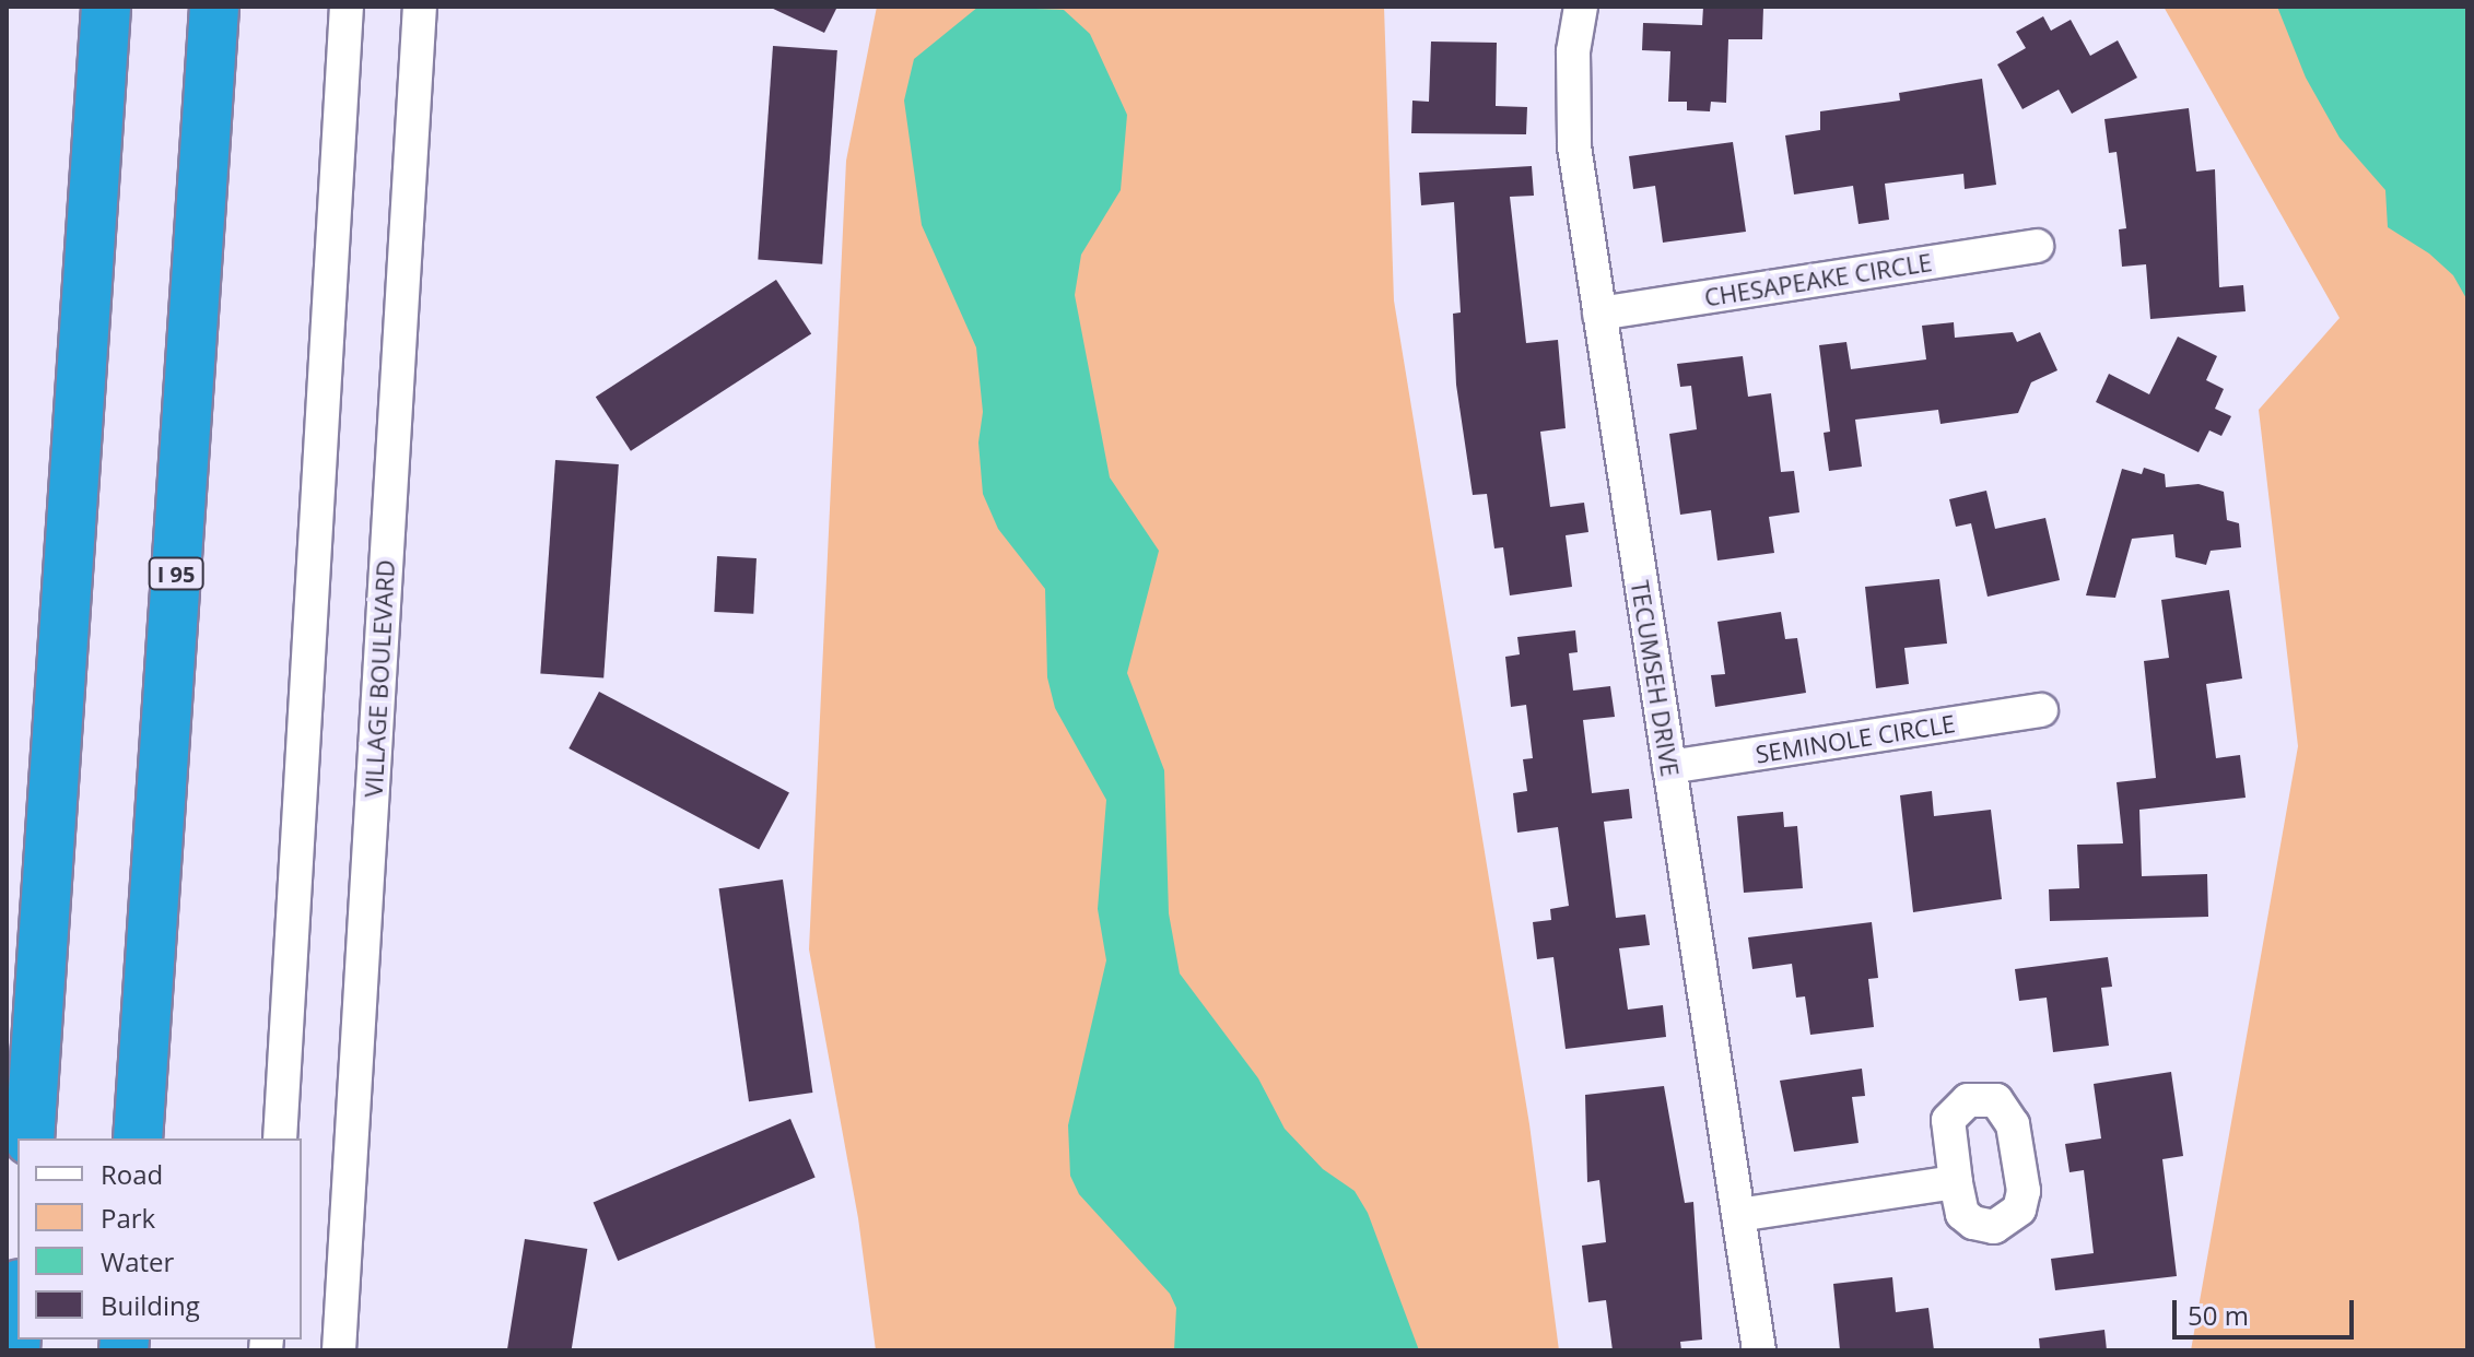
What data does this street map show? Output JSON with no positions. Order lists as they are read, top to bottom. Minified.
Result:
{"streets":{"highway":["I 95"],"street":["CHESAPEAKE CIRCLE","VILLAGE BOULEVARD","TECUMSEH DRIVE","SEMINOLE CIRCLE"]},"crossings":[["CHESAPEAKE CIRCLE","TECUMSEH DRIVE"],["TECUMSEH DRIVE","SEMINOLE CIRCLE"]],"legend":["Road","Park","Water","Building"],"scale_bar":"50 m"}
